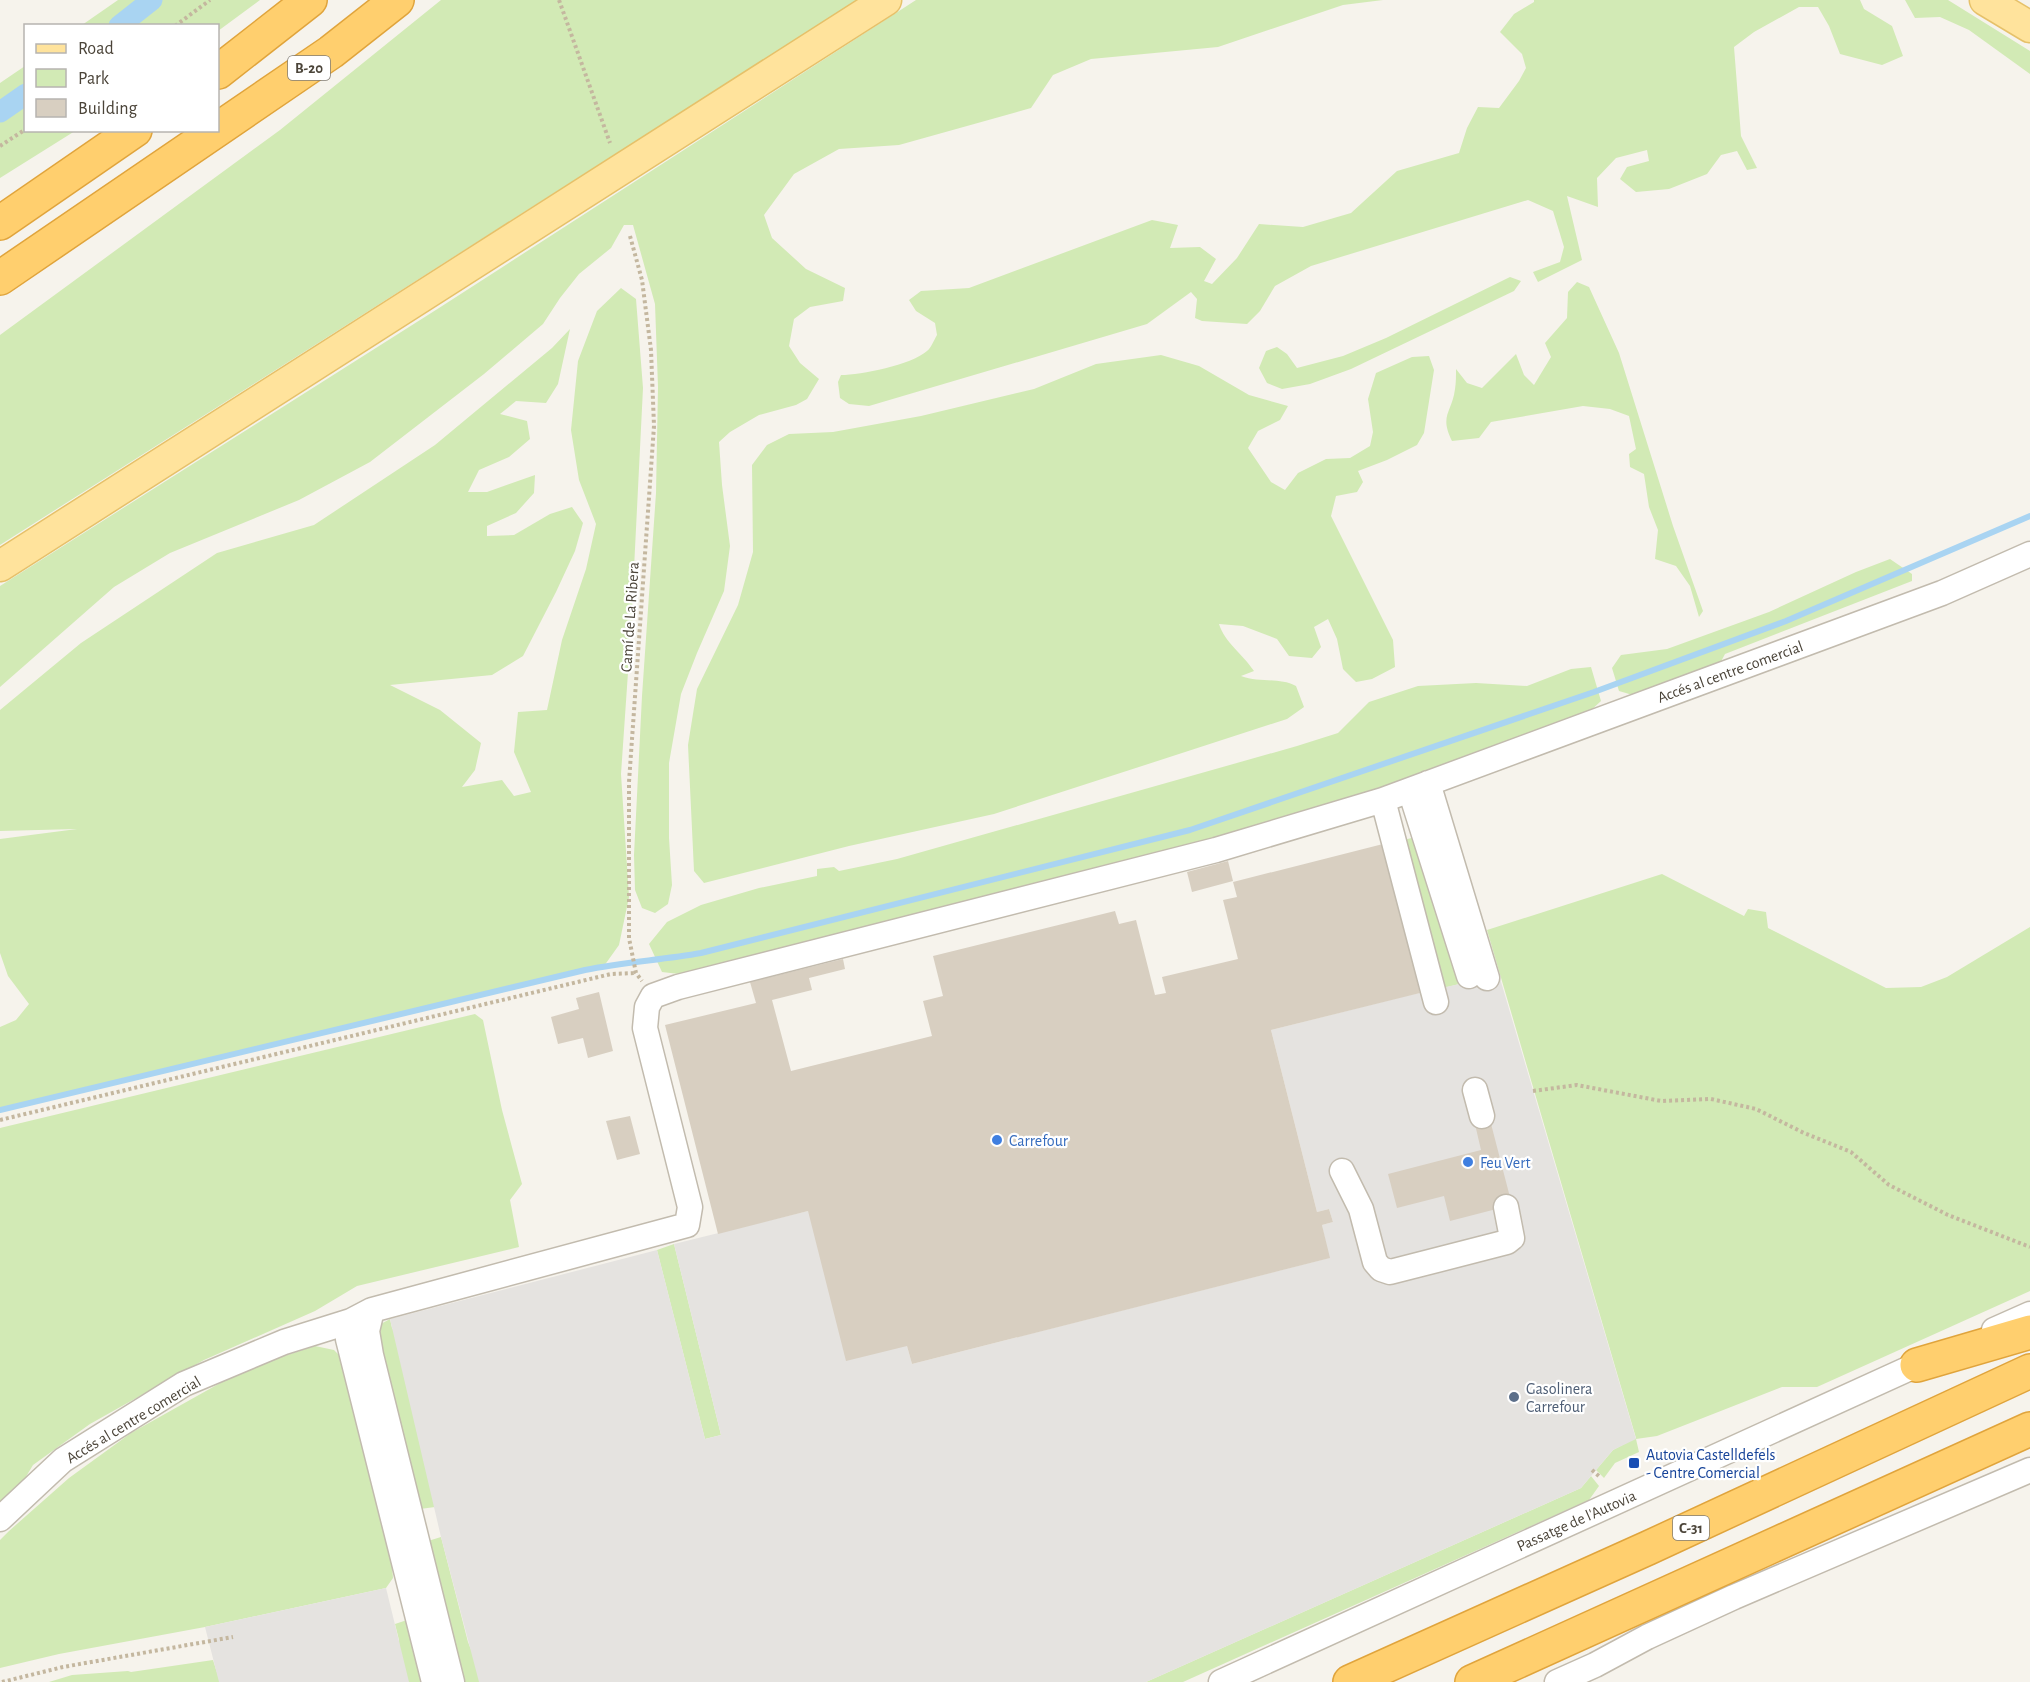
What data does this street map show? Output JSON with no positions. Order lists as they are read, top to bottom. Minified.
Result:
{"streets":{"highway":["B-20","C-31"],"street":["Accés al centre comercial","Passatge de l'Autovia"],"path":["Camí de La Ribera"]},"crossings":[["Camí de La Ribera","Accés al centre comercial"]],"places":{"other":["Carrefour","Feu Vert","Gasolinera Carrefour"],"transit":["Autovia Castelldefels - Centre Comercial"]},"legend":["Road","Park","Building"]}
